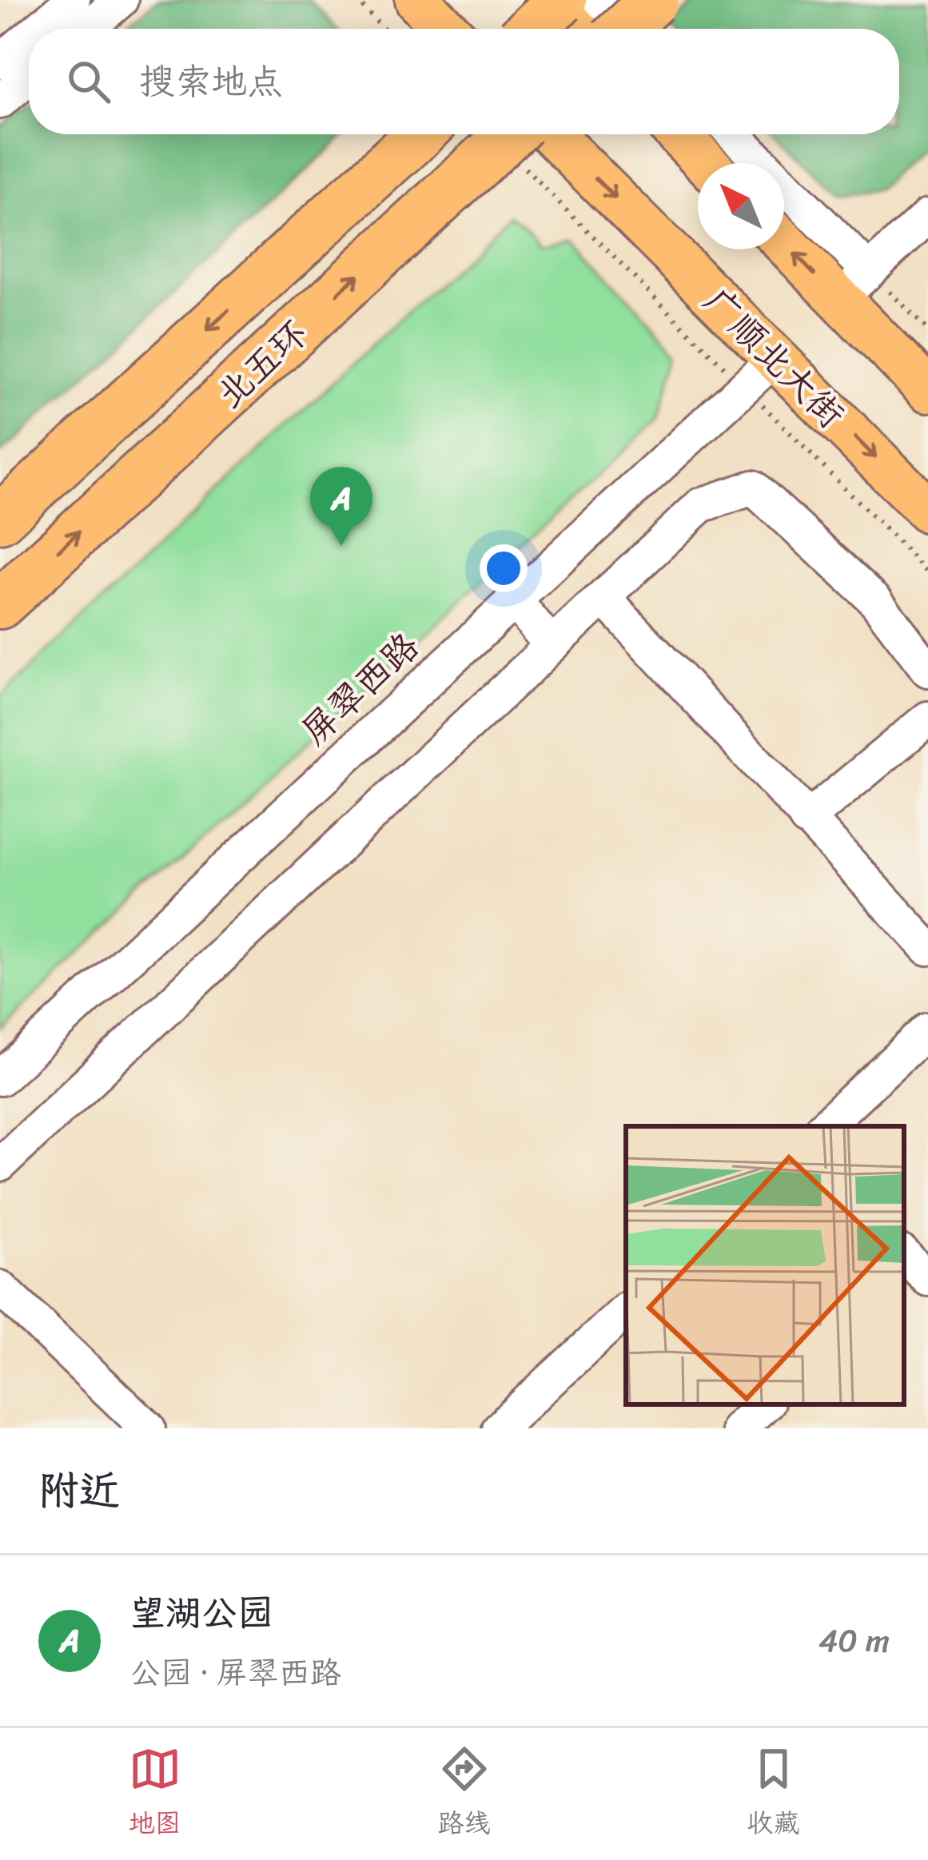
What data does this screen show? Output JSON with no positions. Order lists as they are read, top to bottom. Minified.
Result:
{"streets":{"highway":["北五环"],"main road":["广顺北大街"],"street":["屏翠西路"]},"crossings":[["广顺北大街","屏翠西路"]],"north":"top left","page":{"search":"搜索地点","pins":"A","heading":"附近","list":[{"mark":"A","name":"望湖公园","note":"公园 · 屏翠西路","value":"40 m"}],"nav":["地图","路线","收藏"]}}
